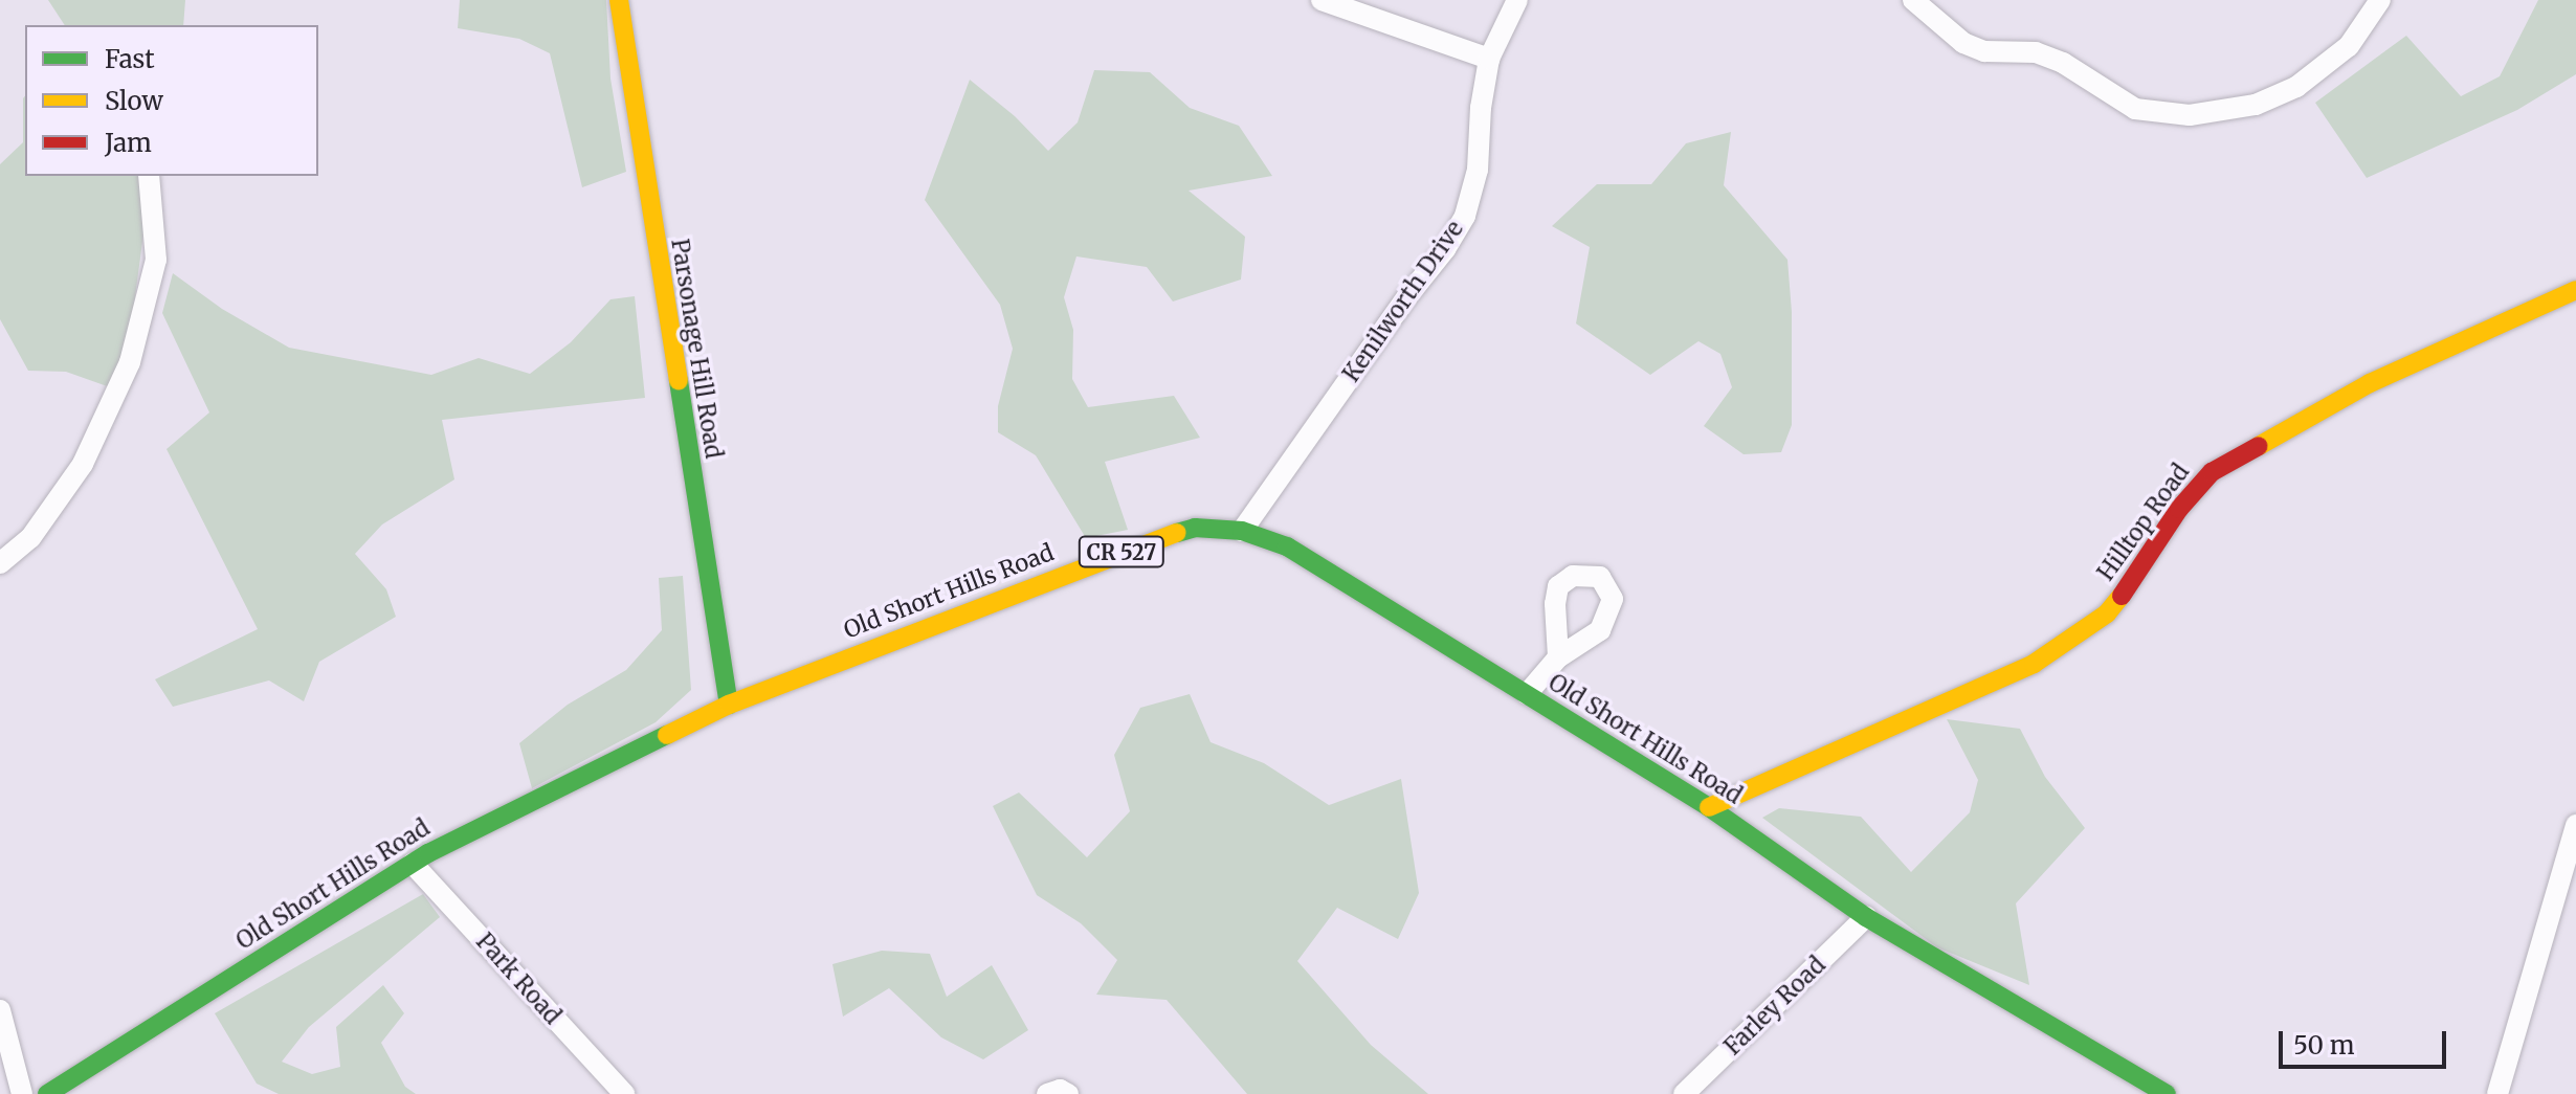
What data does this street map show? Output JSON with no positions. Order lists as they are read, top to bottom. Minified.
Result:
{"streets":{"main road":["Parsonage Hill Road","Hilltop Road","CR 527","Old Short Hills Road"],"street":["Kenilworth Drive","Park Road","Farley Road"]},"crossings":[["Kenilworth Drive","Old Short Hills Road"],["Parsonage Hill Road","Old Short Hills Road"],["Hilltop Road","Old Short Hills Road"],["Old Short Hills Road","Park Road"],["Old Short Hills Road","Farley Road"]],"legend":["Fast","Slow","Jam"],"scale_bar":"50 m"}
